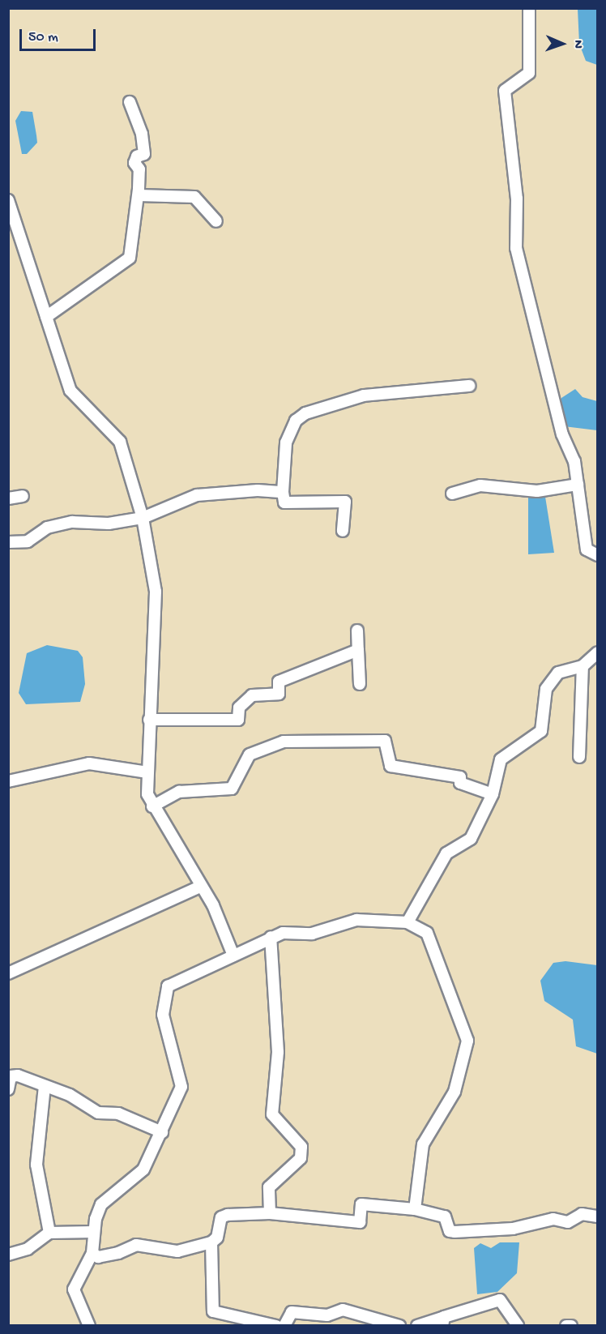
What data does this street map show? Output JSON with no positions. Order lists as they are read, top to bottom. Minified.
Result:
{"scale_bar":"50 m","north":"right"}
